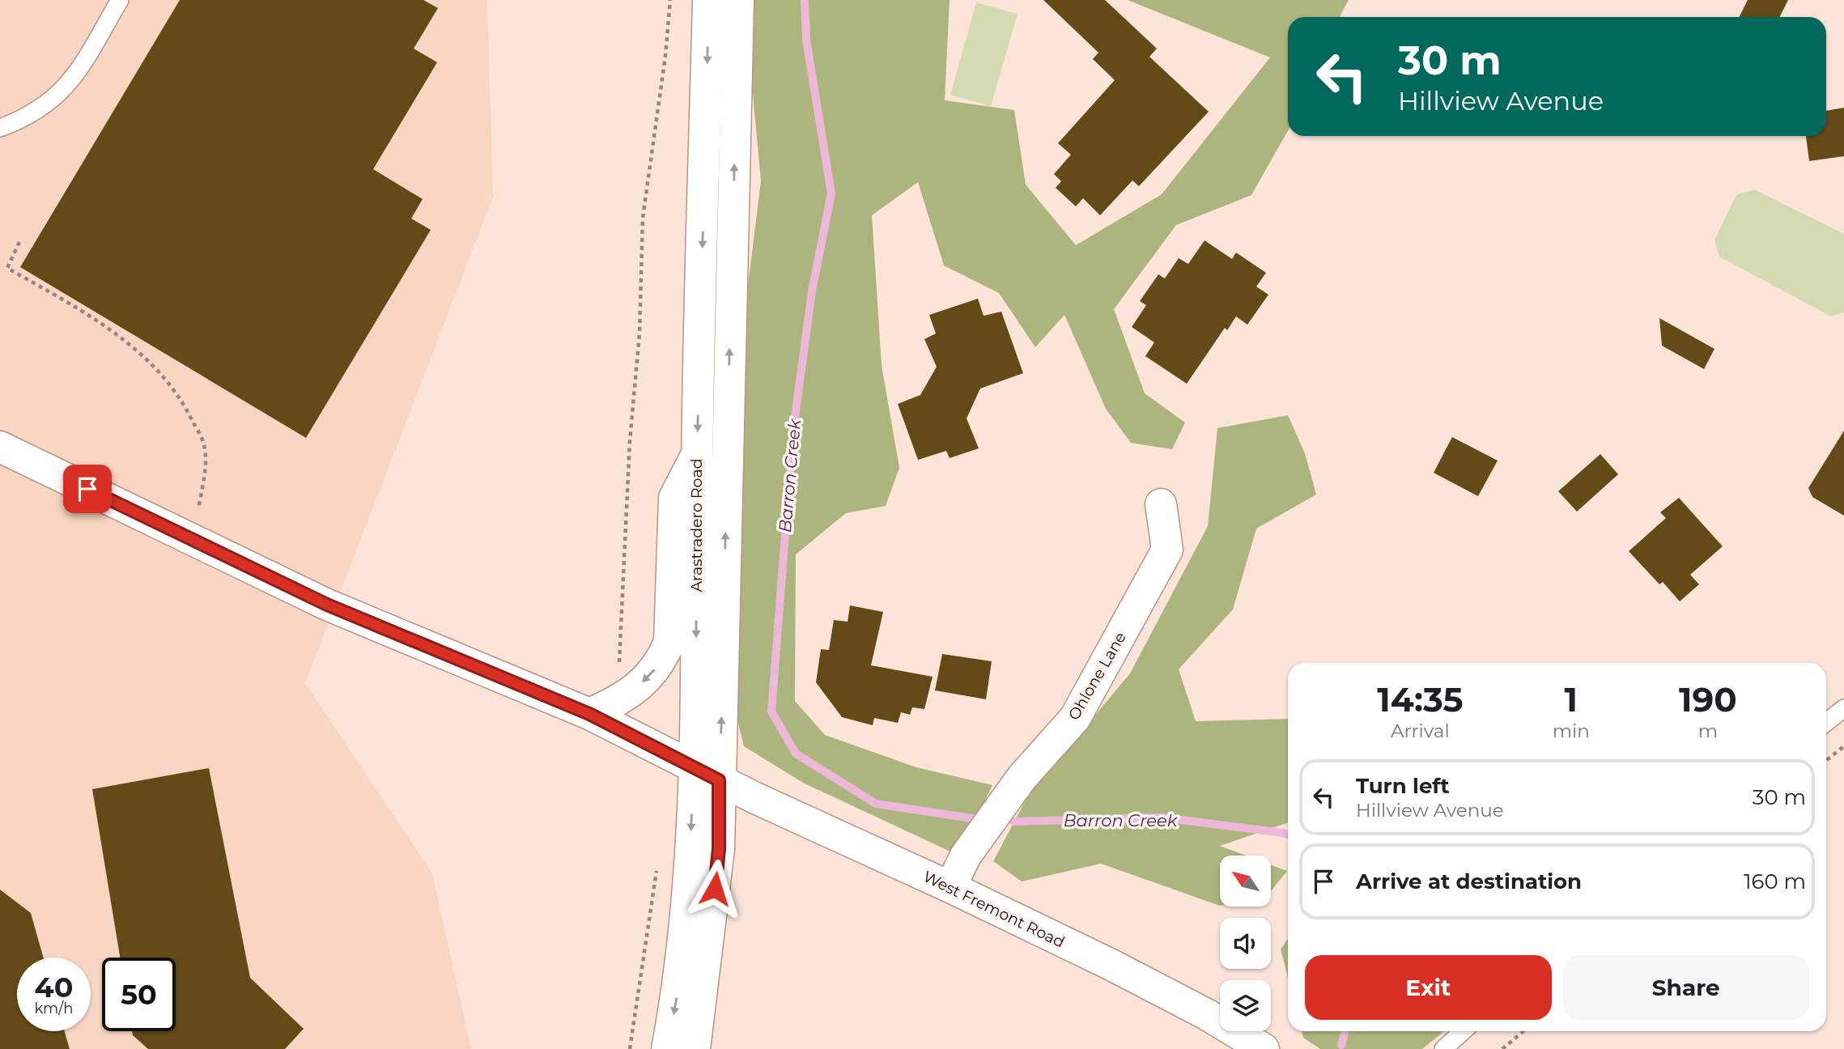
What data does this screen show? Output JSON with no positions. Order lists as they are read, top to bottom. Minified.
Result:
{"streets":{"street":["Arastradero Road","Ohlone Lane","West Fremont Road"]},"crossings":[["Arastradero Road","West Fremont Road"],["Ohlone Lane","West Fremont Road"]],"water":["Barron Creek"],"north":"top left","page":{"turn":["30 m","Hillview Avenue"],"eta":["14:35","Arrival","1","min","190","m"],"list":[{"name":"Turn left","note":"Hillview Avenue","value":"30 m"},{"name":"Arrive at destination","value":"160 m"}],"buttons":["Exit","Share"],"speed":"40 km/h","limit":"50"}}
